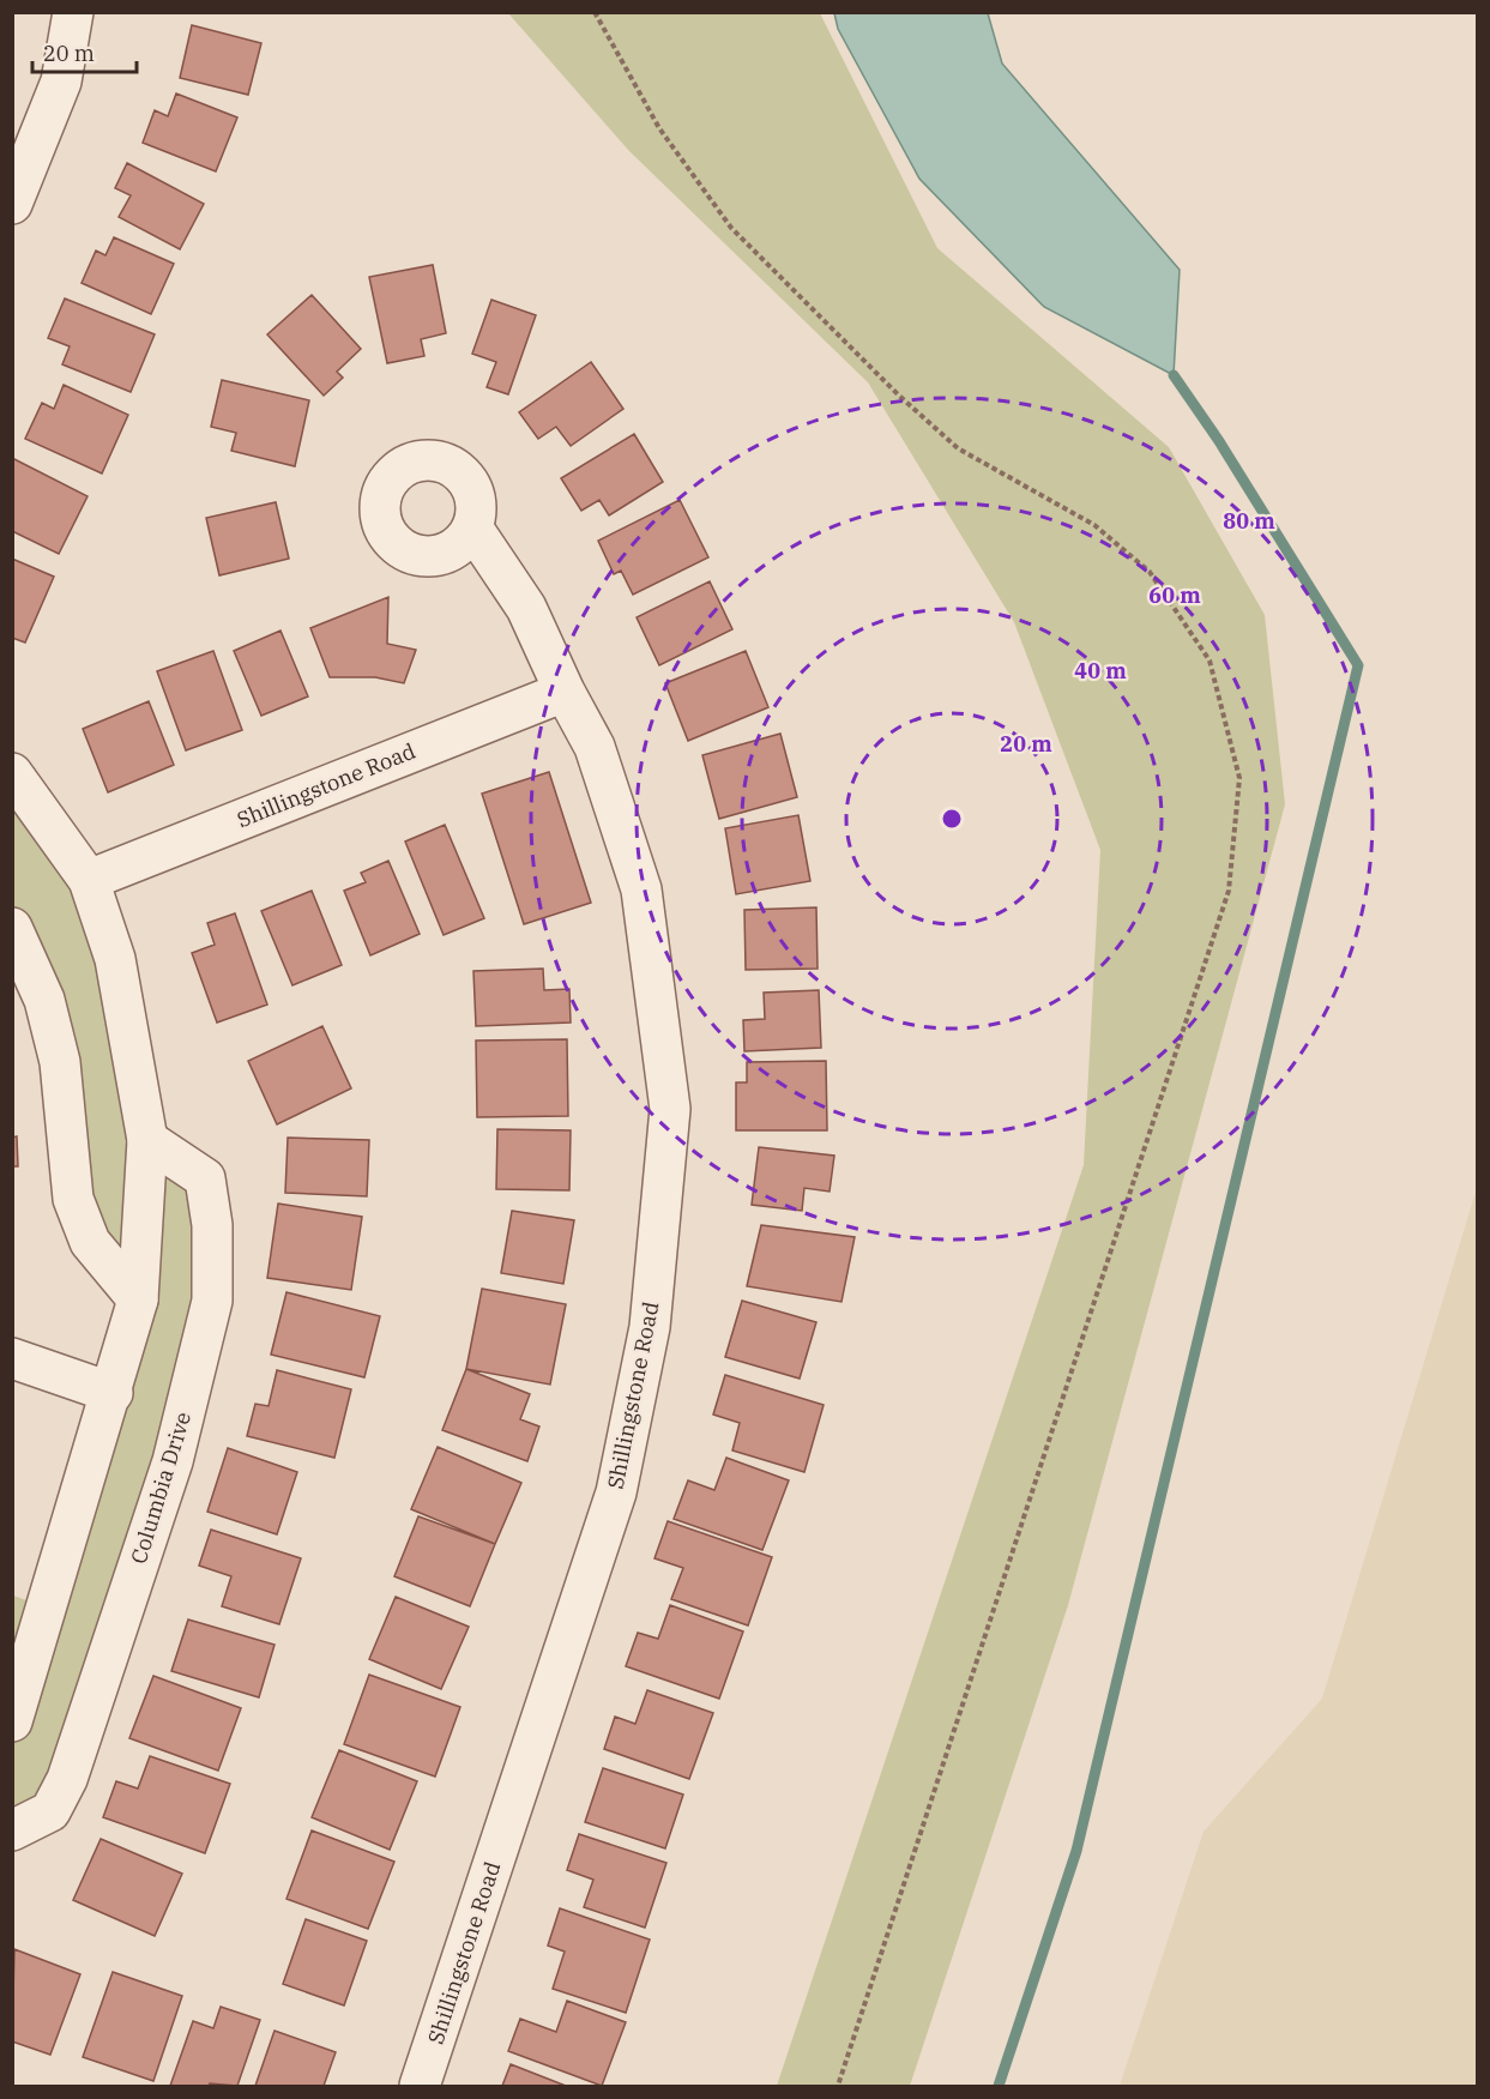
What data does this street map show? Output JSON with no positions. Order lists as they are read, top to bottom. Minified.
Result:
{"streets":{"street":["Shillingstone Road","Columbia Drive"]},"scale_bar":"20 m","rings":["80 m","60 m","40 m","20 m"]}
